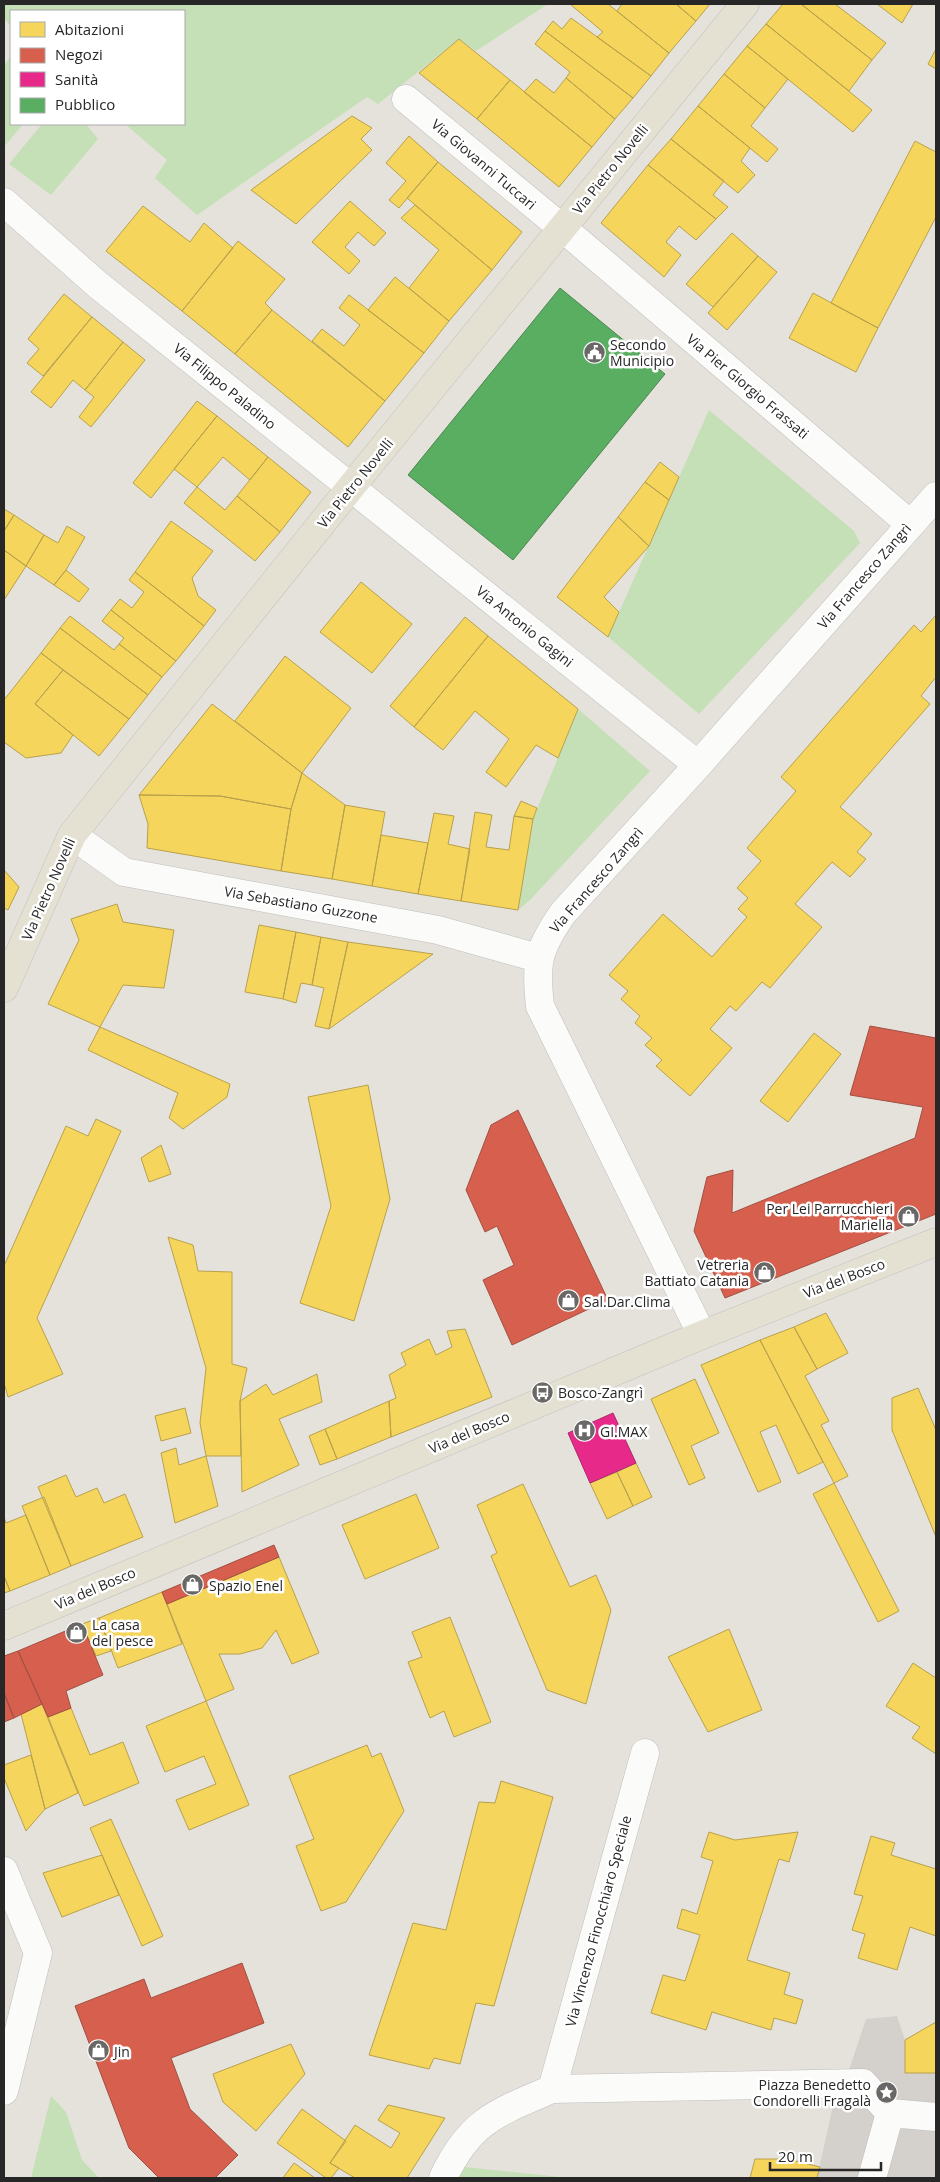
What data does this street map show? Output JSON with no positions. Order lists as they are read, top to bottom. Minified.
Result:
{"streets":{"main road":["Via Pietro Novelli","Via del Bosco"],"street":["Via Giovanni Tuccari","Via Filippo Paladino","Via Pier Giorgio Frassati","Via Francesco Zangrì","Via Antonio Gagini","Via Sebastiano Guzzone","Via Vincenzo Finocchiaro Speciale"]},"crossings":[["Via Giovanni Tuccari","Via Pietro Novelli"],["Via Giovanni Tuccari","Via Pier Giorgio Frassati"],["Via Pietro Novelli","Via Filippo Paladino"],["Via Pietro Novelli","Via Pier Giorgio Frassati"],["Via Pietro Novelli","Via Antonio Gagini"],["Via Pietro Novelli","Via Sebastiano Guzzone"],["Via Filippo Paladino","Via Antonio Gagini"],["Via Pier Giorgio Frassati","Via Francesco Zangrì"],["Via Francesco Zangrì","Via Antonio Gagini"],["Via Francesco Zangrì","Via Sebastiano Guzzone"],["Via Francesco Zangrì","Via del Bosco"]],"places":{"public building":["Secondo Municipio"],"shop":["Per Lei Parrucchieri Mariella","Vetreria Battiato Catania","Sal.Dar.Clima","Spazio Enel","La casa del pesce","Jin"],"bus stop":["Bosco-Zangrì"],"hospital":["GI.MAX"],"place":["Piazza Benedetto Condorelli Fragalà"]},"legend":["Abitazioni","Negozi","Sanità","Pubblico"],"scale_bar":"20 m"}
